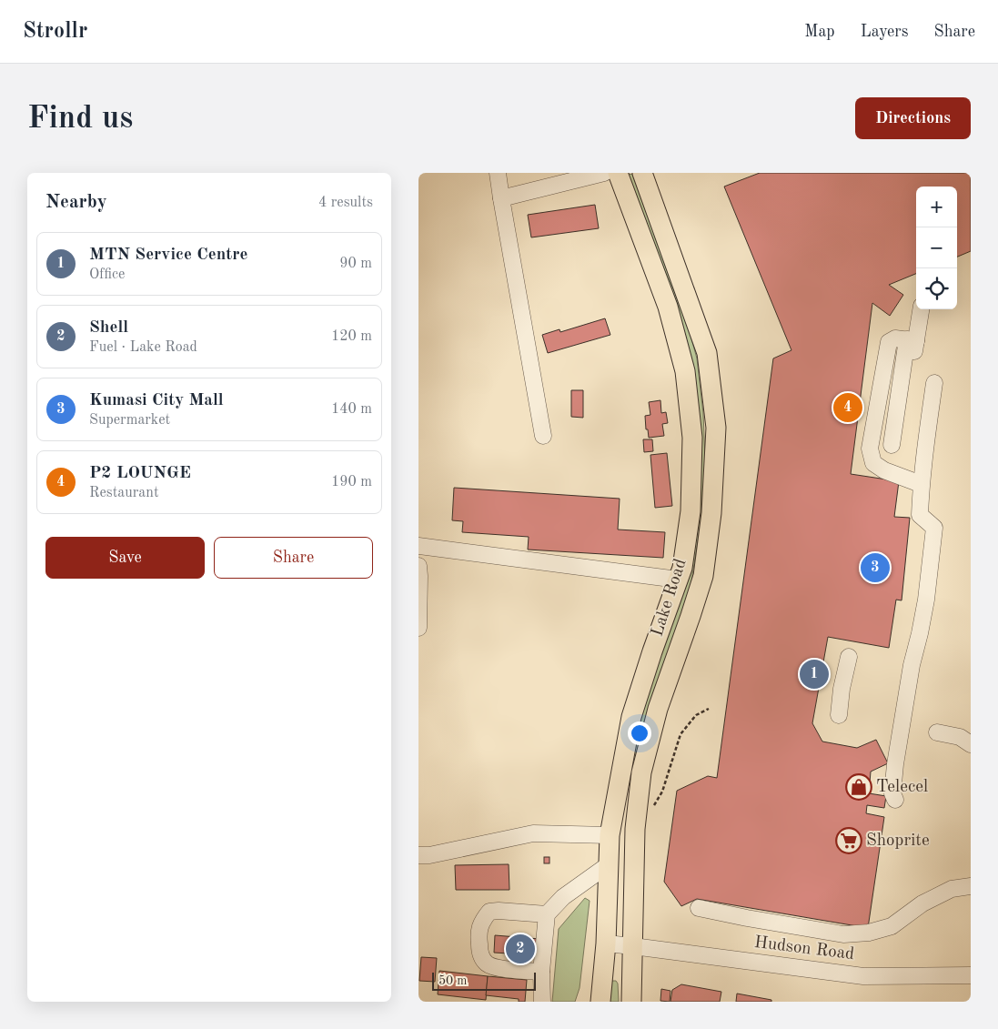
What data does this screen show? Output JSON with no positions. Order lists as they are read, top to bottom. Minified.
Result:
{"streets":{"main road":["Lake Road"],"street":["Hudson Road"]},"crossings":[["Lake Road","Hudson Road"]],"places":{"shop":["Telecel"],"supermarket":["Shoprite"]},"scale_bar":"50 m","page":{"header":"Strollr","nav":["Map","Layers","Share"],"buttons":["Directions",["Save","Share"]],"title":"Find us","heading":["Nearby","4 results"],"map_buttons":["+","−"],"list":[{"mark":"1","name":"MTN Service Centre","note":"Office","value":"90 m"},{"mark":"2","name":"Shell","note":"Fuel · Lake Road","value":"120 m"},{"mark":"3","name":"Kumasi City Mall","note":"Supermarket","value":"140 m"},{"mark":"4","name":"P2 LOUNGE","note":"Restaurant","value":"190 m"}],"pins":["4","3","1","2"],"scale":"50 m"}}
